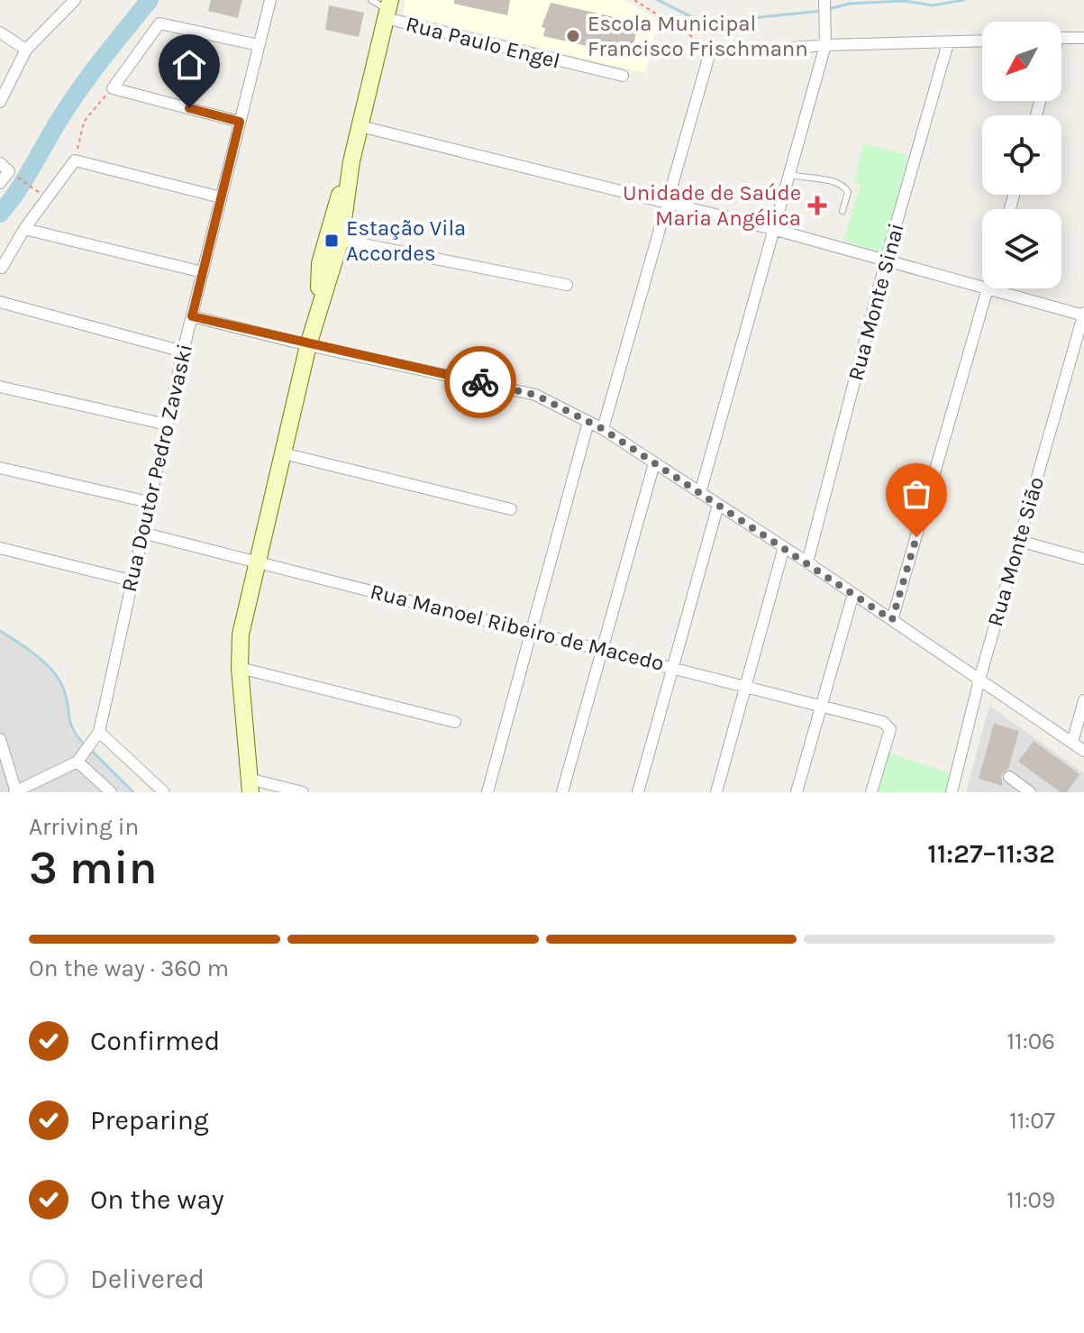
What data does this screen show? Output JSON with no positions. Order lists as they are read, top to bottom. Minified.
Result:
{"streets":{"street":["Rua Paulo Engel","Rua Monte Sinai","Rua Doutor Pedro Zavaski","Rua Monte Sião","Rua Manoel Ribeiro de Macedo"]},"crossings":[["Rua Doutor Pedro Zavaski","Rua Manoel Ribeiro de Macedo"]],"places":{"other":["Escola Municipal Francisco Frischmann"],"health":["Unidade de Saúde Maria Angélica"],"transit":["Estação Vila Accordes"]},"north":"bottom left","page":{"heading":["3 min","Arriving in","11:27–11:32"],"bar":"On the way · 360 m","list":[["Confirmed","11:06"],["Preparing","11:07"],["On the way","11:09"],"Delivered"]}}
